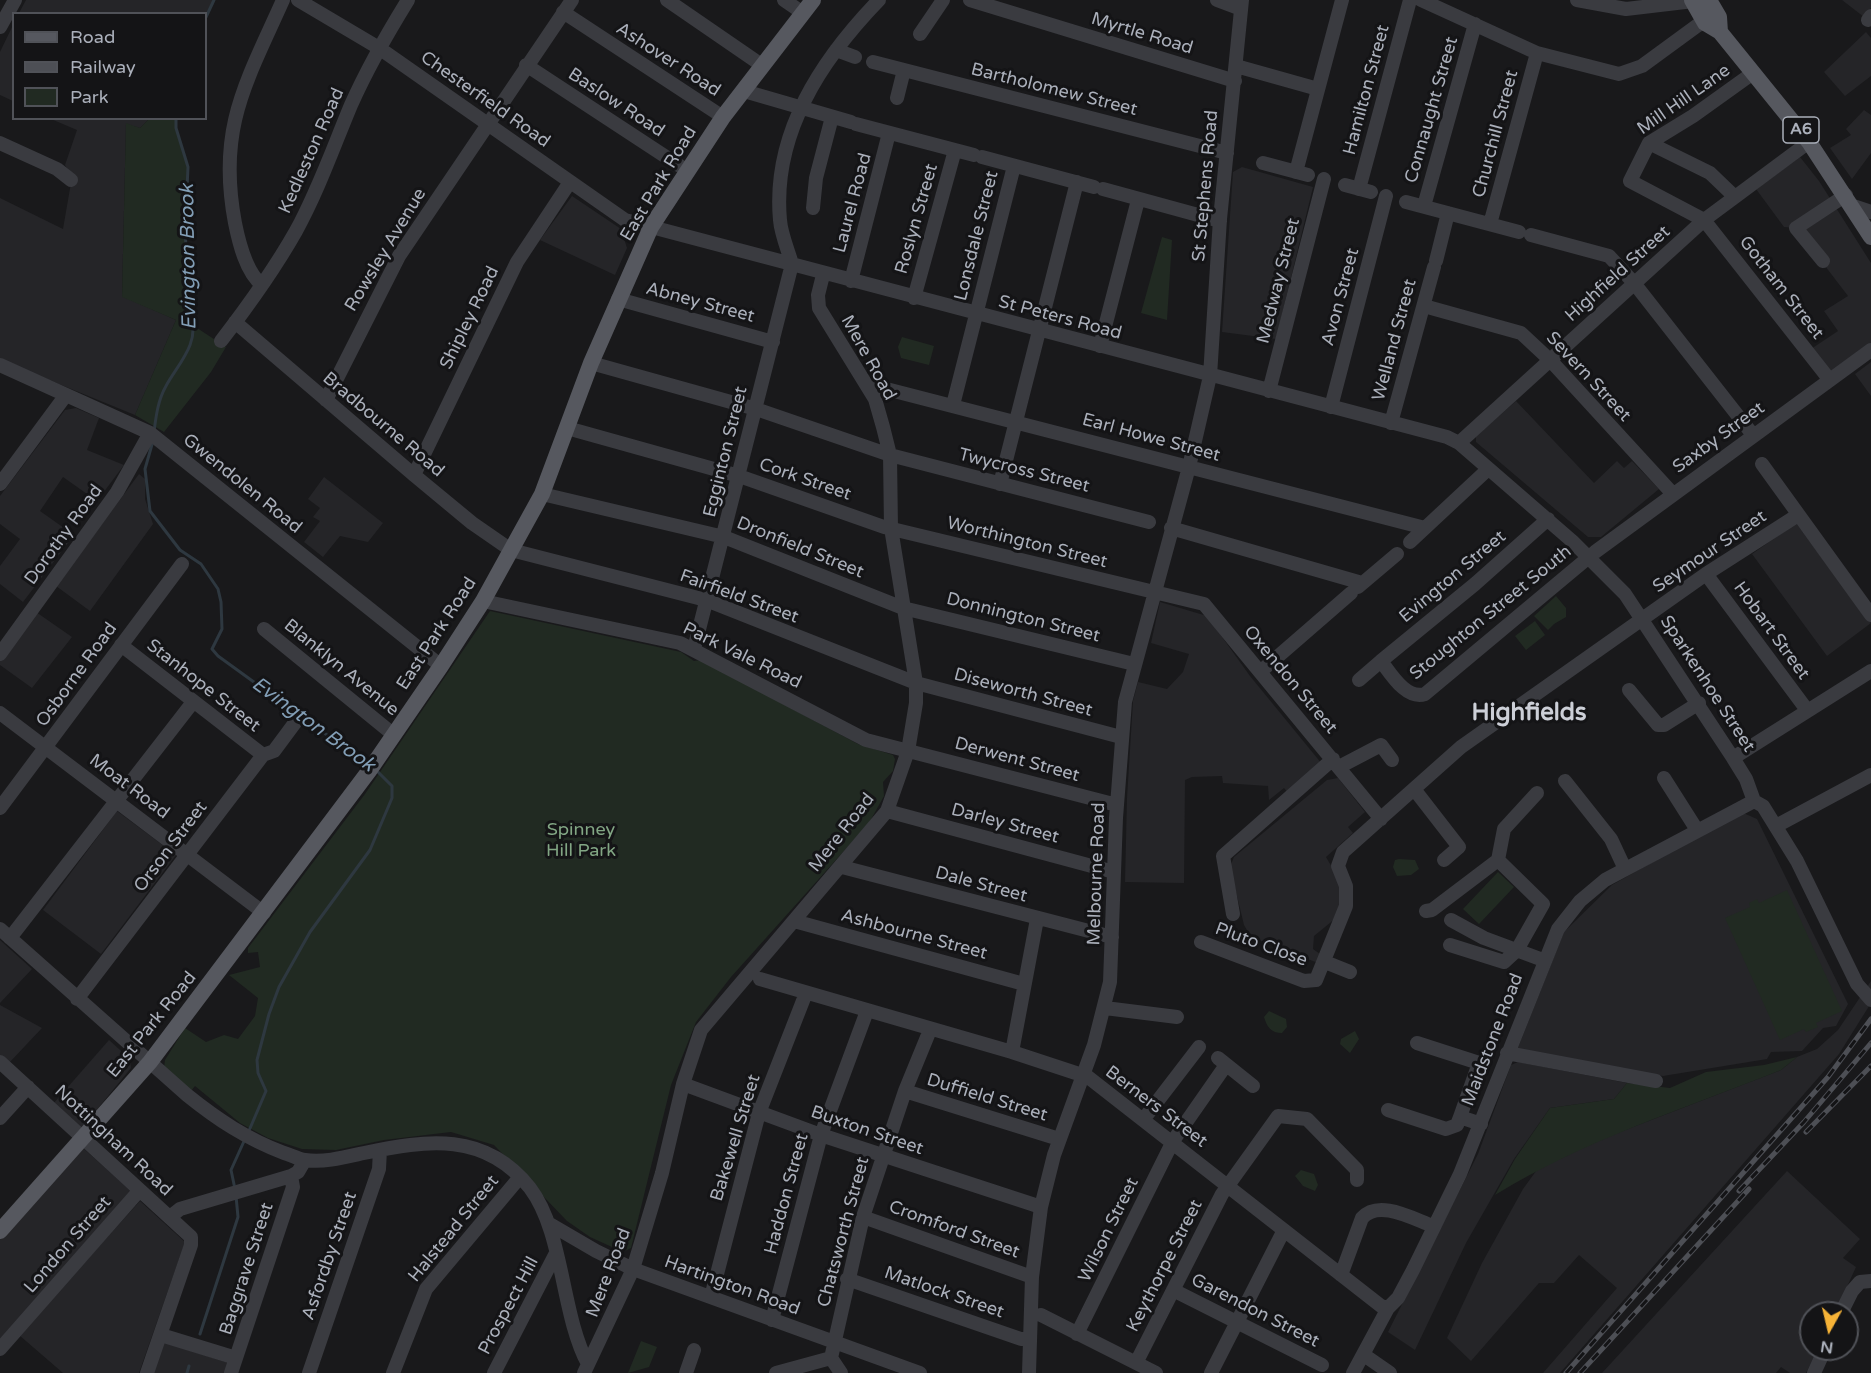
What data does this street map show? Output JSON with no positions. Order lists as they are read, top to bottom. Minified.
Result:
{"streets":{"main road":["A6","East Park Road"],"street":["Myrtle Road","Ashover Road","Bartholomew Street","Hamilton Street","Chesterfield Road","Mill Hill Lane","Baslow Road","Connaught Street","Churchill Street","Kedleston Road","St Stephens Road","Laurel Road","Roslyn Street","Lonsdale Street","Rowsley Avenue","Highfield Street","Medway Street","Gotham Street","Avon Street","Abney Street","Shipley Road","St Peters Road","Welland Street","Mere Road","Severn Street","Bradbourne Road","Earl Howe Street","Saxby Street","Egginton Street","Twycross Street","Cork Street","Gwendolen Road","Dorothy Road","Worthington Street","Dronfield Street","Seymour Street","Evington Street","Fairfield Street","Stoughton Street South","Donnington Street","Hobart Street","Park Vale Road","Blanklyn Avenue","Osborne Road","Oxendon Street","Sparkenhoe Street","Stanhope Street","Diseworth Street","Derwent Street","Moat Road","Darley Street","Orson Street","Melbourne Road","Dale Street","Ashbourne Street","Pluto Close","Maidstone Road","Duffield Street","Berners Street","Buxton Street","Bakewell Street","Nottingham Road","Haddon Street","Halstead Street","Cromford Street","Wilson Street","Chatsworth Street","London Street","Asfordby Street","Keythorpe Street","Baggrave Street","Hartington Road","Matlock Street","Prospect Hill","Garendon Street"]},"crossings":[["Myrtle Road","St Stephens Road"],["Ashover Road","East Park Road"],["Ashover Road","Rowsley Avenue"],["Bartholomew Street","St Stephens Road"],["Hamilton Street","Avon Street"],["Chesterfield Road","Kedleston Road"],["Chesterfield Road","East Park Road"],["Chesterfield Road","Rowsley Avenue"],["Chesterfield Road","Shipley Road"],["Chesterfield Road","St Peters Road"],["Mill Hill Lane","A6"],["Mill Hill Lane","Highfield Street"],["Mill Hill Lane","Gotham Street"],["Baslow Road","East Park Road"],["Baslow Road","Rowsley Avenue"],["A6","Highfield Street"],["Kedleston Road","Bradbourne Road"],["East Park Road","Abney Street"],["East Park Road","St Peters Road"],["East Park Road","Bradbourne Road"],["East Park Road","Twycross Street"],["East Park Road","Cork Street"],["East Park Road","Gwendolen Road"],["East Park Road","Dronfield Street"],["East Park Road","Fairfield Street"],["East Park Road","Park Vale Road"],["East Park Road","Blanklyn Avenue"],["East Park Road","Moat Road"],["East Park Road","Nottingham Road"],["St Stephens Road","Roslyn Street"],["St Stephens Road","St Peters Road"],["St Stephens Road","Melbourne Road"],["Laurel Road","Roslyn Street"],["Laurel Road","St Peters Road"],["Roslyn Street","Lonsdale Street"],["Roslyn Street","St Peters Road"],["Lonsdale Street","St Peters Road"],["Lonsdale Street","Earl Howe Street"],["Rowsley Avenue","Bradbourne Road"],["Highfield Street","Gotham Street"],["Highfield Street","St Peters Road"],["Highfield Street","Severn Street"],["Highfield Street","Sparkenhoe Street"],["Medway Street","St Peters Road"],["Gotham Street","Saxby Street"],["Avon Street","St Peters Road"],["Abney Street","Egginton Street"],["Shipley Road","Bradbourne Road"],["St Peters Road","Welland Street"],["St Peters Road","Mere Road"],["St Peters Road","Egginton Street"],["St Peters Road","Sparkenhoe Street"],["St Peters Road","Melbourne Road"],["Welland Street","Severn Street"],["Mere Road","Earl Howe Street"],["Mere Road","Twycross Street"],["Mere Road","Cork Street"],["Mere Road","Worthington Street"],["Mere Road","Dronfield Street"],["Mere Road","Fairfield Street"],["Mere Road","Donnington Street"],["Mere Road","Park Vale Road"],["Mere Road","Diseworth Street"],["Mere Road","Derwent Street"],["Mere Road","Darley Street"],["Mere Road","Dale Street"],["Mere Road","Ashbourne Street"],["Mere Road","Buxton Street"],["Mere Road","Hartington Road"],["Severn Street","Saxby Street"],["Bradbourne Road","Fairfield Street"],["Earl Howe Street","Melbourne Road"],["Saxby Street","Stoughton Street South"],["Saxby Street","Sparkenhoe Street"],["Egginton Street","Twycross Street"],["Egginton Street","Cork Street"],["Egginton Street","Dronfield Street"],["Egginton Street","Fairfield Street"],["Egginton Street","Park Vale Road"],["Cork Street","Worthington Street"],["Gwendolen Road","Dorothy Road"],["Worthington Street","Oxendon Street"],["Worthington Street","Melbourne Road"],["Dronfield Street","Donnington Street"],["Seymour Street","Hobart Street"],["Seymour Street","Oxendon Street"],["Seymour Street","Sparkenhoe Street"],["Seymour Street","Pluto Close"],["Evington Street","Stoughton Street South"],["Evington Street","Sparkenhoe Street"],["Fairfield Street","Diseworth Street"],["Stoughton Street South","Sparkenhoe Street"],["Donnington Street","Melbourne Road"],["Park Vale Road","Derwent Street"],["Osborne Road","Stanhope Street"],["Osborne Road","Moat Road"],["Oxendon Street","Melbourne Road"],["Sparkenhoe Street","Maidstone Road"],["Stanhope Street","Orson Street"],["Diseworth Street","Melbourne Road"],["Derwent Street","Melbourne Road"],["Moat Road","Orson Street"],["Darley Street","Melbourne Road"],["Melbourne Road","Dale Street"],["Melbourne Road","Duffield Street"],["Melbourne Road","Berners Street"],["Melbourne Road","Buxton Street"],["Melbourne Road","Cromford Street"],["Melbourne Road","Matlock Street"],["Maidstone Road","Berners Street"],["Duffield Street","Chatsworth Street"],["Berners Street","Bakewell Street"],["Berners Street","Haddon Street"],["Berners Street","Wilson Street"],["Berners Street","Chatsworth Street"],["Berners Street","Keythorpe Street"],["Buxton Street","Bakewell Street"],["Buxton Street","Haddon Street"],["Buxton Street","Chatsworth Street"],["Bakewell Street","Hartington Road"],["Nottingham Road","London Street"],["Nottingham Road","Baggrave Street"],["Haddon Street","Hartington Road"],["Cromford Street","Chatsworth Street"],["Chatsworth Street","Hartington Road"],["Chatsworth Street","Matlock Street"],["Keythorpe Street","Garendon Street"]],"districts":["Highfields"],"water":["Evington Brook"],"parks":["Spinney Hill Park"],"legend":["Road","Railway","Park"],"north":"bottom"}
